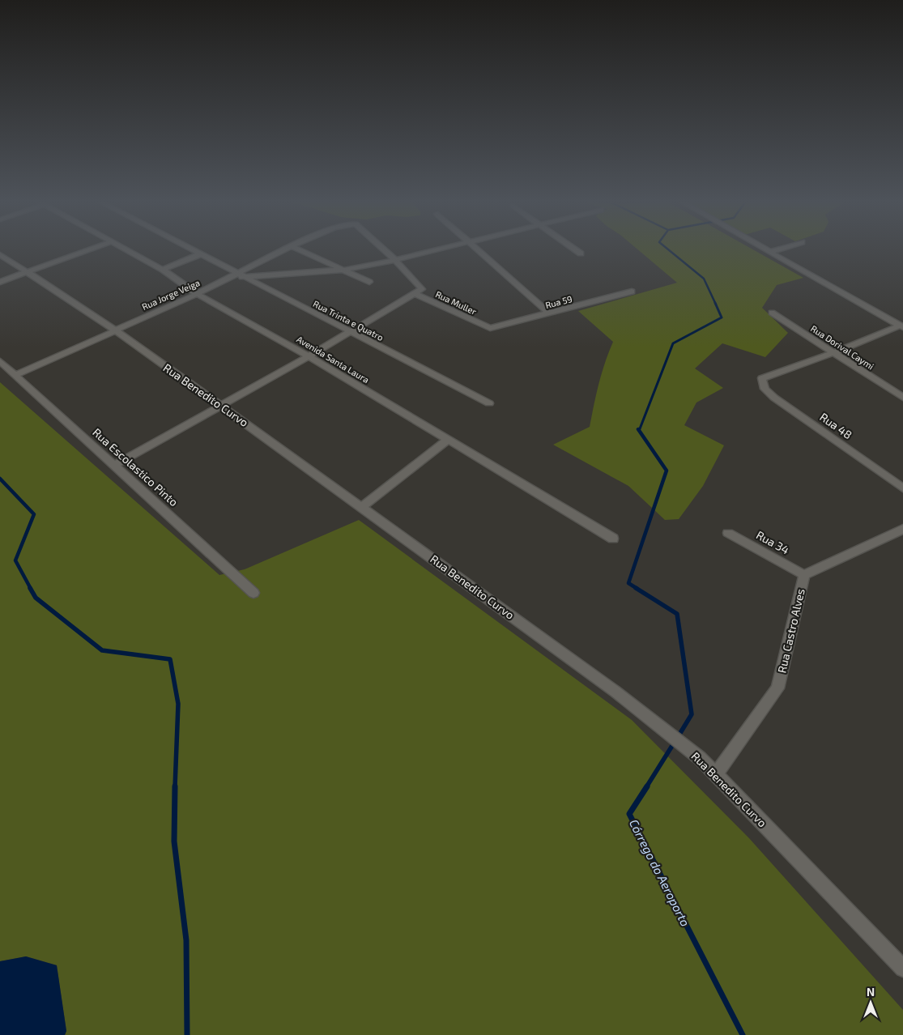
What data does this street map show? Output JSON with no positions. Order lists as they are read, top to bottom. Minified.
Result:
{"streets":{"street":["Rua Jorge Veiga","Rua 59","Rua Muller","Rua Trinta e Quatro","Rua Dorival Caymi","Avenida Santa Laura","Rua Benedito Curvo","Rua 48","Rua Escolastico Pinto","Rua 34","Rua Castro Alves"]},"crossings":[["Rua Jorge Veiga","Rua Trinta e Quatro"],["Rua Jorge Veiga","Avenida Santa Laura"],["Rua Jorge Veiga","Rua Benedito Curvo"],["Rua Jorge Veiga","Rua Escolastico Pinto"],["Rua 59","Rua Muller"],["Rua Dorival Caymi","Rua 48"],["Rua Benedito Curvo","Rua Castro Alves"],["Rua 34","Rua Castro Alves"]],"water":["Córrego do Aeroporto"],"north":"top"}
